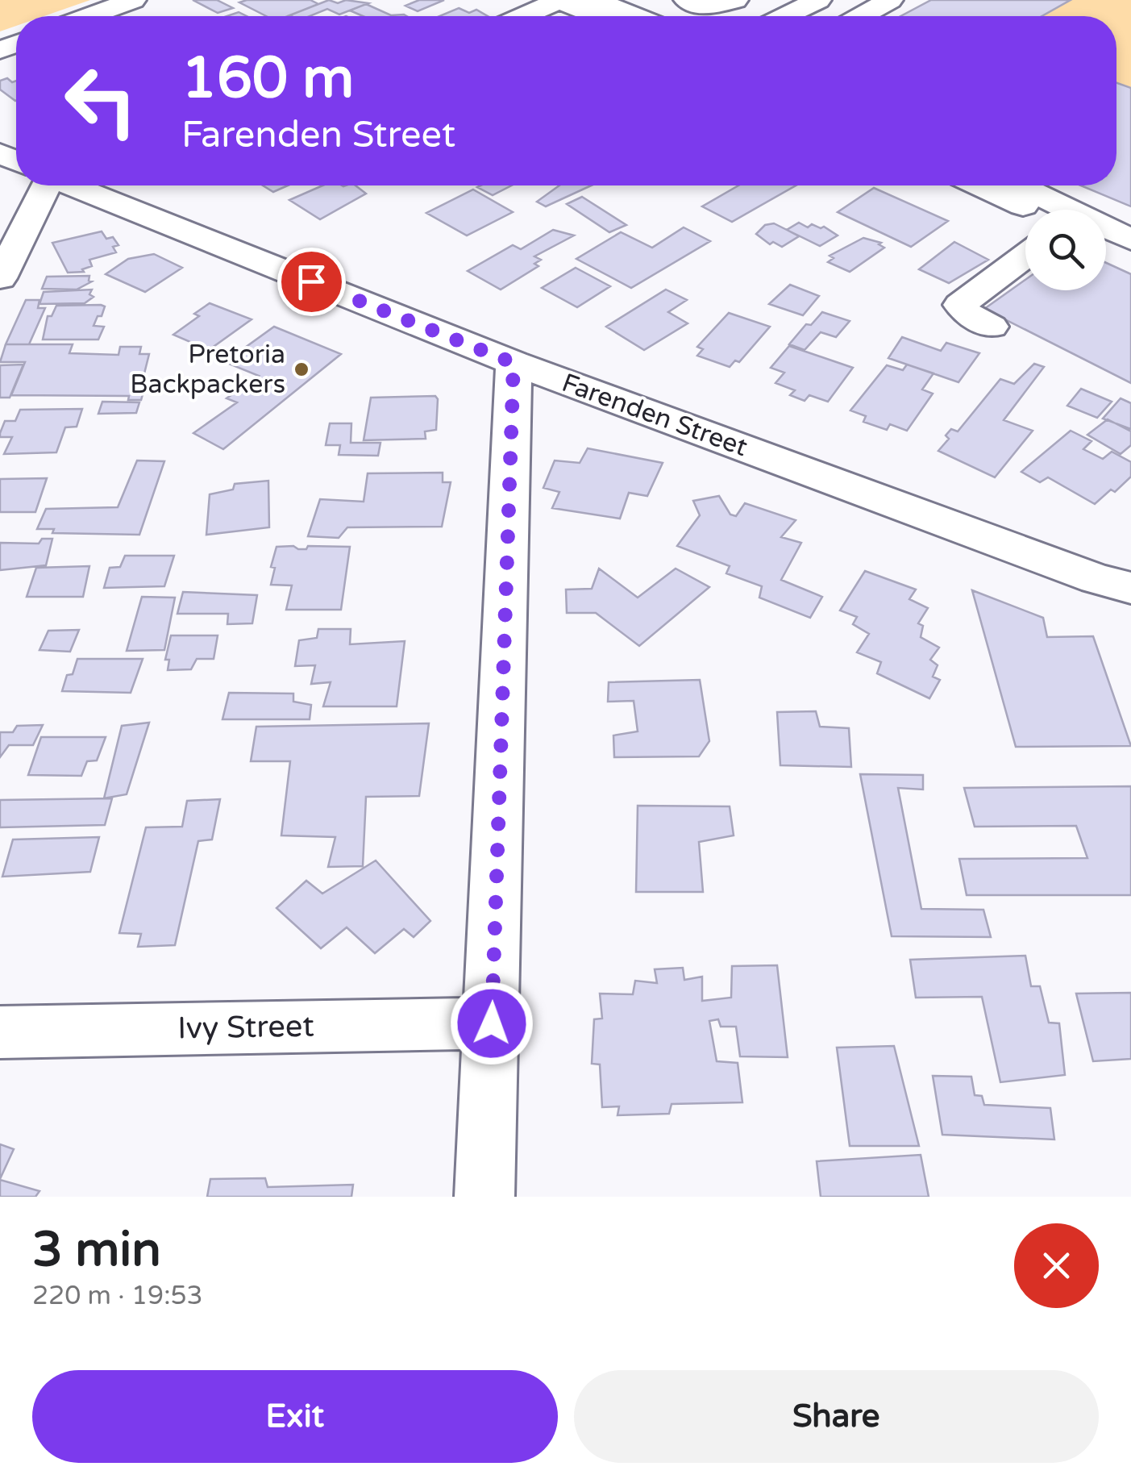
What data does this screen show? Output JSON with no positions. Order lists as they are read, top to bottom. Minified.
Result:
{"streets":{"street":["Farenden Street","Ivy Street"]},"places":["Pretoria Backpackers"],"page":{"turn":["160 m","Farenden Street"],"heading":["3 min","220 m · 19:53"],"buttons":["Exit","Share"]}}
